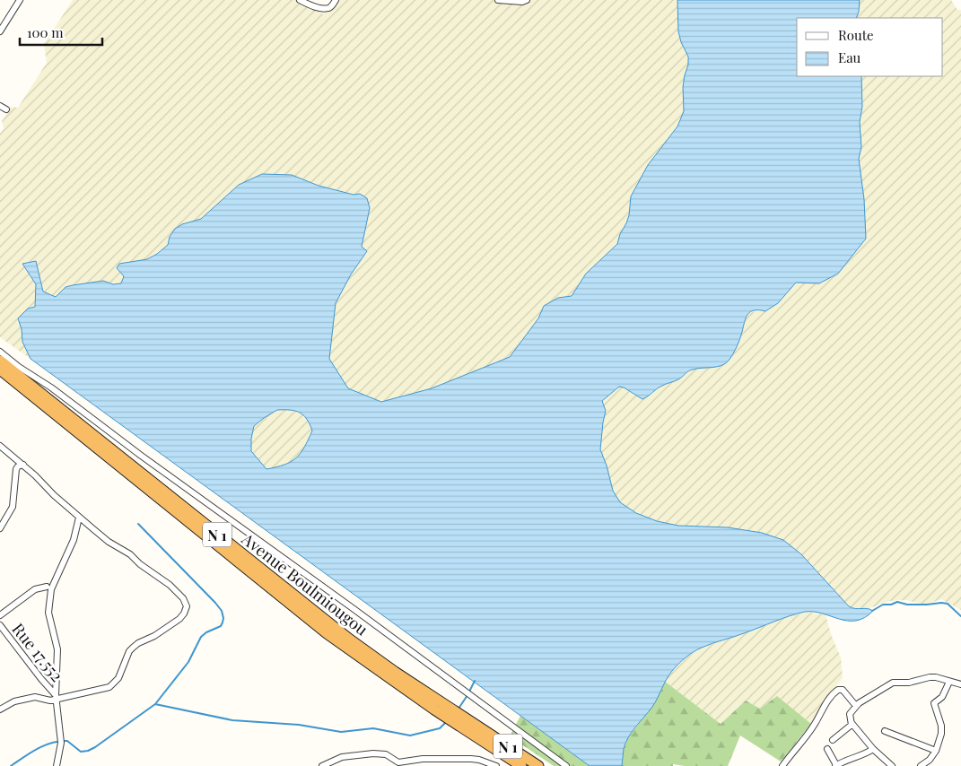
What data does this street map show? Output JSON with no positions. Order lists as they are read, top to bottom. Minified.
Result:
{"streets":{"highway":["N 1","Avenue Boulmiougou"],"street":["Rue 17.552"]},"legend":["Route","Eau"],"scale_bar":"100 m"}
